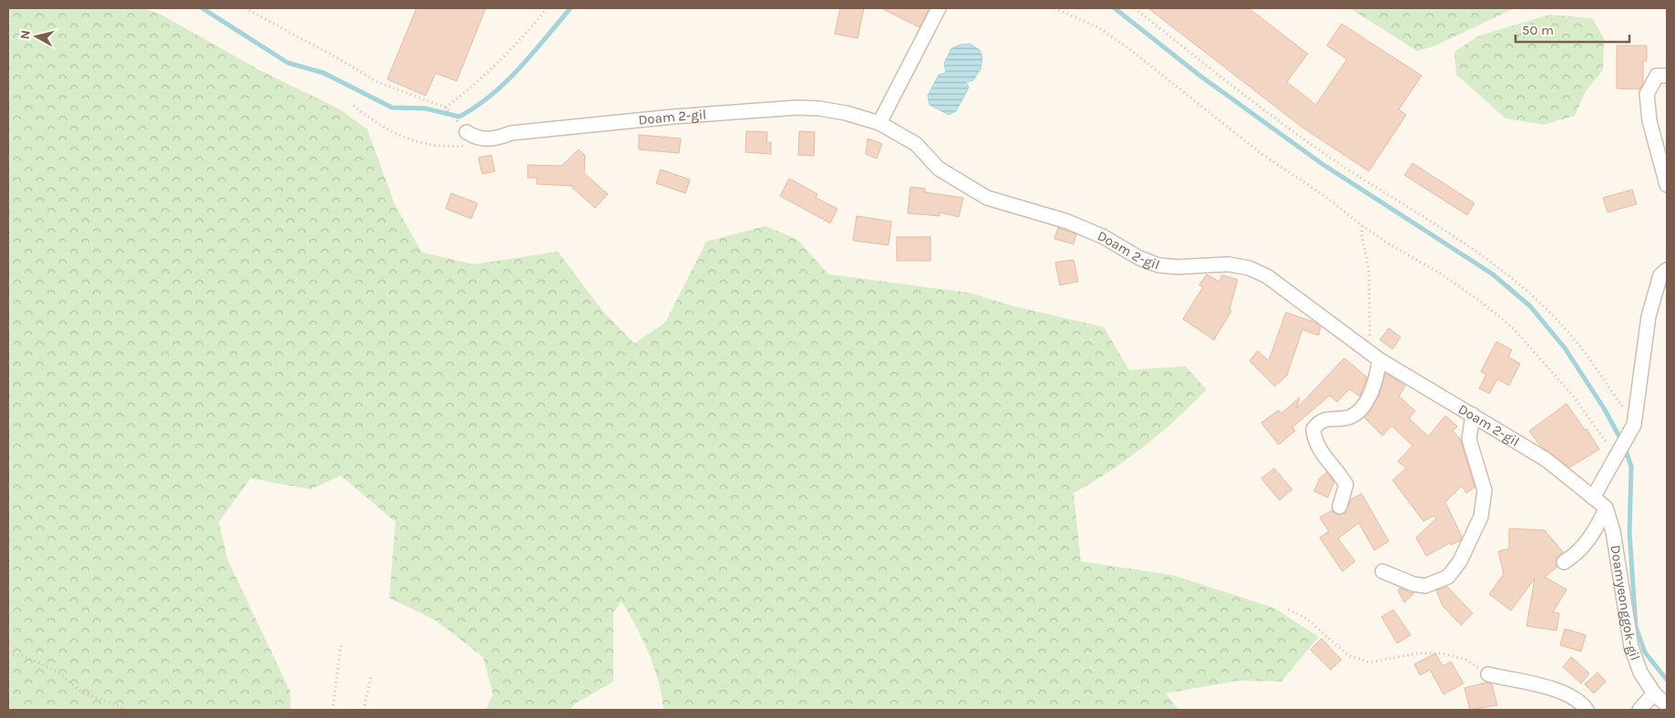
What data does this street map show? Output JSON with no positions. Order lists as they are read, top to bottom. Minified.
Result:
{"streets":{"street":["Doam 2-gil","Doamyeonggok-gil"]},"crossings":[["Doam 2-gil","Doamyeonggok-gil"]],"scale_bar":"50 m","north":"left"}
